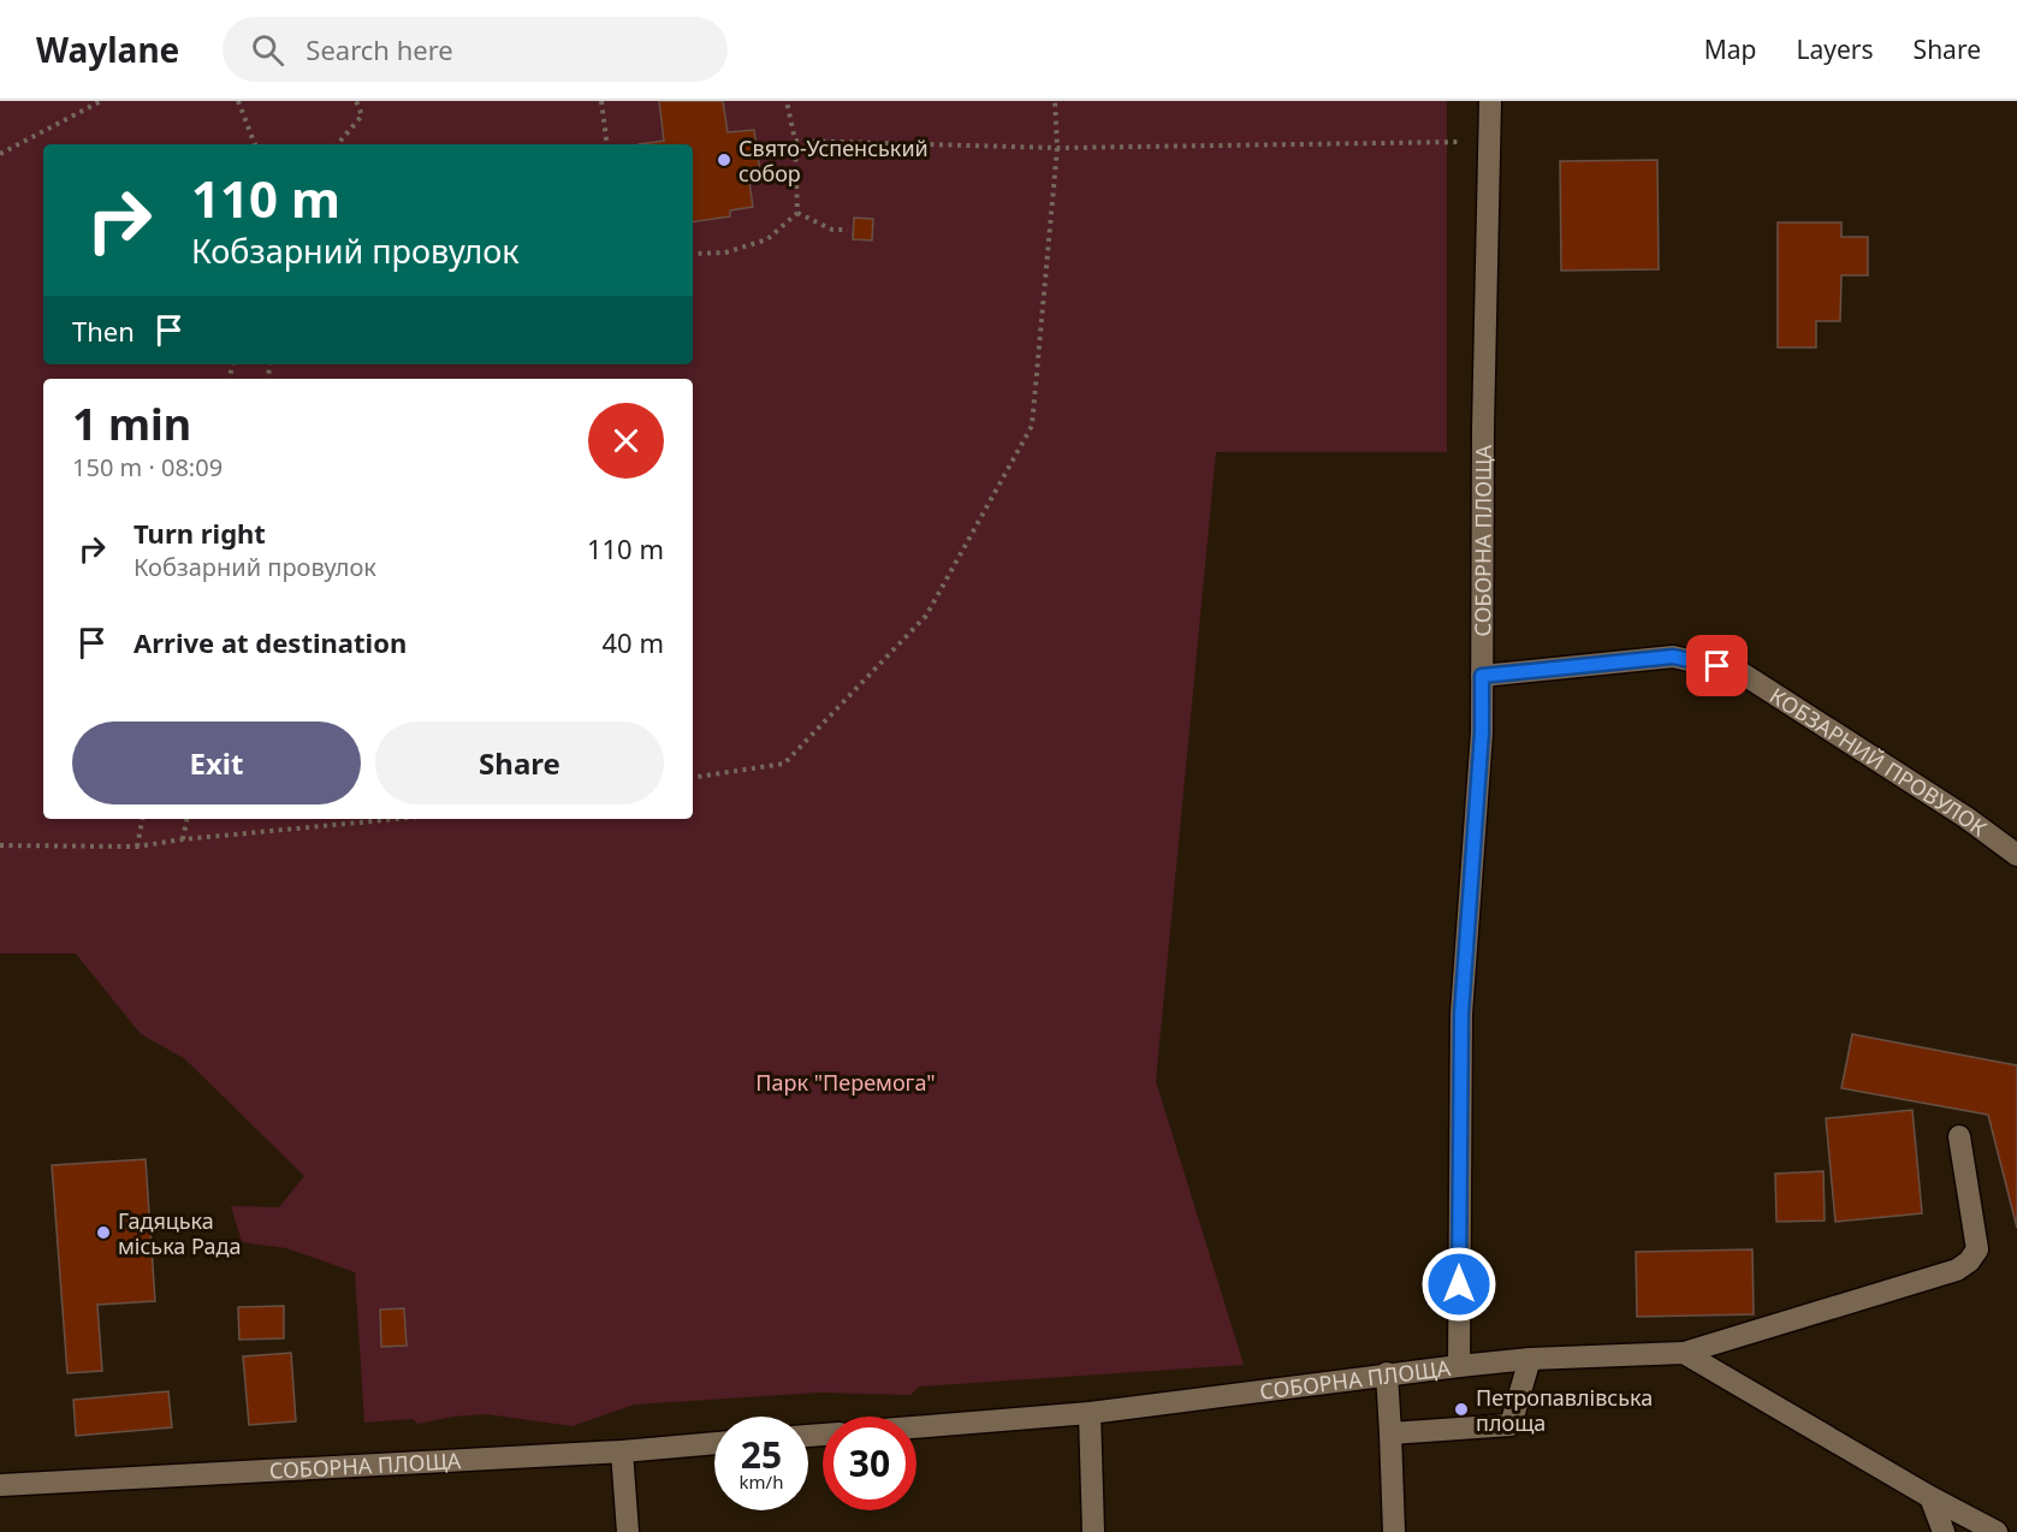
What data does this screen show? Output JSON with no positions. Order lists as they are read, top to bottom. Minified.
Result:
{"streets":{"street":["СОБОРНА ПЛОЩА","КОБЗАРНИЙ ПРОВУЛОК"]},"crossings":[["СОБОРНА ПЛОЩА","КОБЗАРНИЙ ПРОВУЛОК"]],"parks":["Парк \"Перемога\""],"places":["Свято-Успенський собор","Гадяцька міська Рада","Петропавлівська площа"],"page":{"header":"Waylane","search":"Search here","nav":["Map","Layers","Share"],"turn":["110 m","Кобзарний провулок"],"then":"Then","heading":["1 min","150 m · 08:09"],"list":[{"name":"Turn right","note":"Кобзарний провулок","value":"110 m"},{"name":"Arrive at destination","value":"40 m"}],"buttons":["Exit","Share"],"speed":"25 km/h","limit":"30"}}
